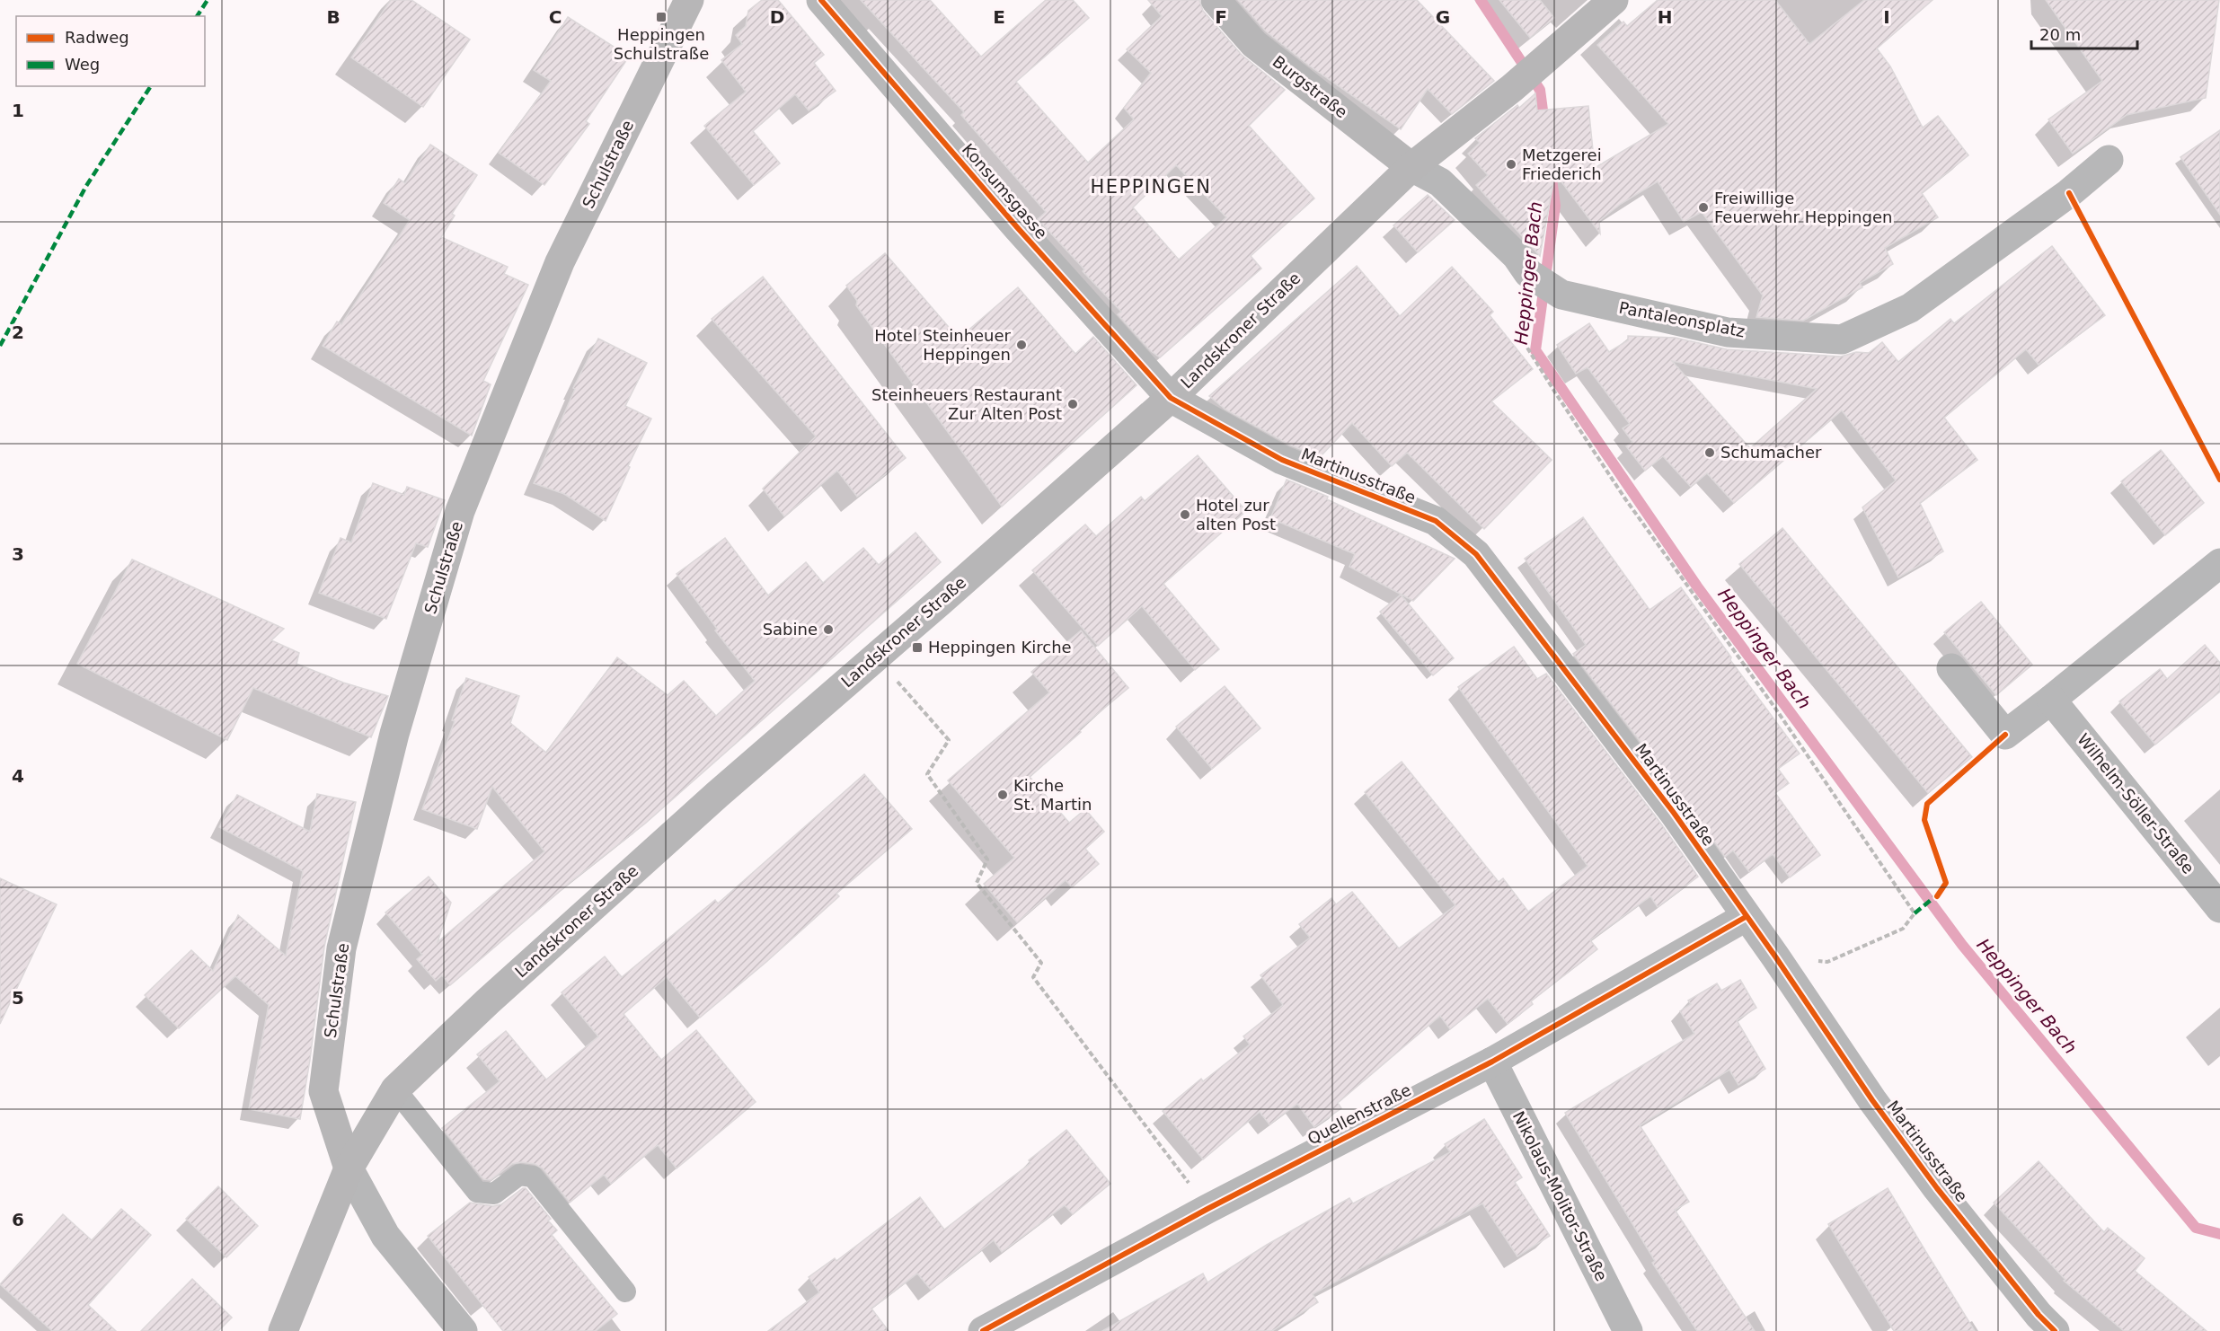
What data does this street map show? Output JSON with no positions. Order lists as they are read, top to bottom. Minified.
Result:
{"streets":{"main road":["Burgstraße","Schulstraße","Landskroner Straße"],"street":["Konsumsgasse","Pantaleonsplatz","Martinusstraße","Wilhelm-Söller-Straße","Quellenstraße","Nikolaus-Molitor-Straße"]},"crossings":[["Burgstraße","Pantaleonsplatz"],["Burgstraße","Landskroner Straße"],["Schulstraße","Landskroner Straße"],["Konsumsgasse","Landskroner Straße"],["Konsumsgasse","Martinusstraße"],["Pantaleonsplatz","Landskroner Straße"],["Landskroner Straße","Martinusstraße"],["Martinusstraße","Quellenstraße"],["Quellenstraße","Nikolaus-Molitor-Straße"]],"districts":["HEPPINGEN"],"water":["Heppinger Bach"],"places":{"transit":["Heppingen Schulstraße","Heppingen Kirche"],"other":["Metzgerei Friederich","Freiwillige Feuerwehr Heppingen","Hotel Steinheuer Heppingen","Steinheuers Restaurant Zur Alten Post","Schumacher","Hotel zur alten Post","Sabine","Kirche St. Martin"]},"legend":["Radweg","Weg"],"scale_bar":"20 m","grid":{"columns":["B","C","D","E","F","G","H","I"],"rows":["1","2","3","4","5","6"]}}
